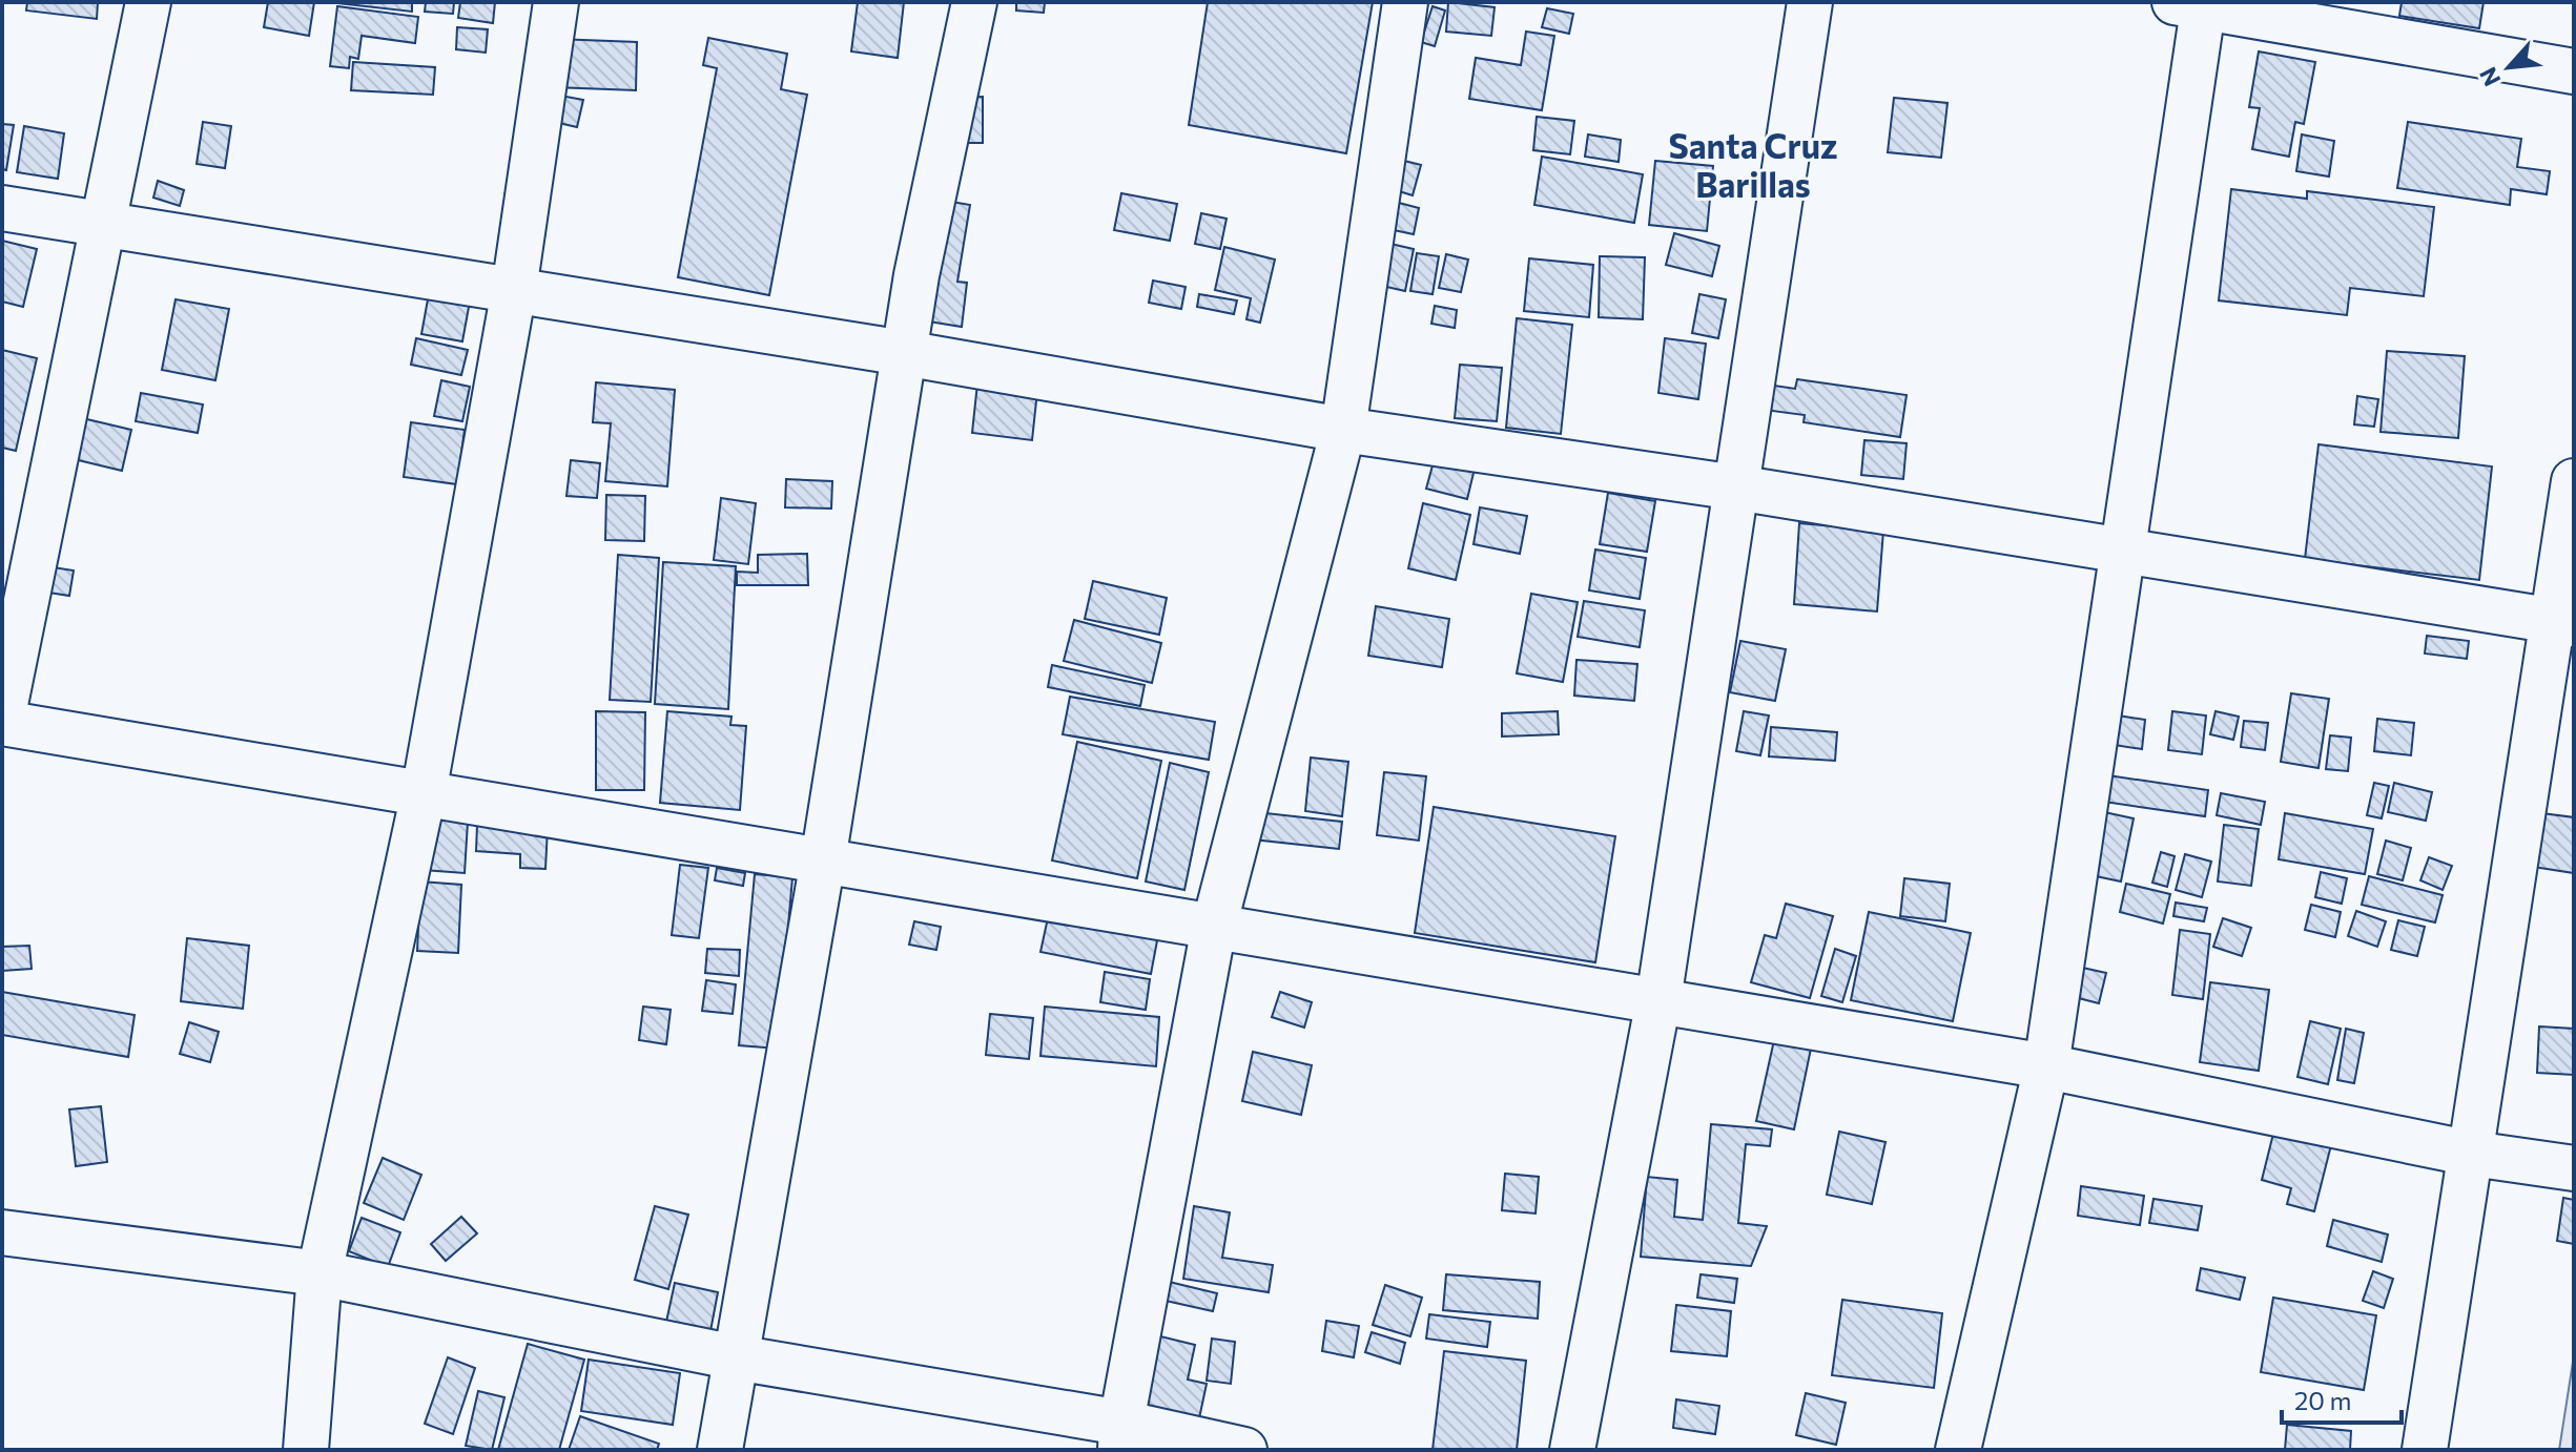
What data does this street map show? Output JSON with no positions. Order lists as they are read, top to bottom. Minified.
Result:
{"districts":["Santa Cruz Barillas"],"scale_bar":"20 m","north":"bottom left"}
